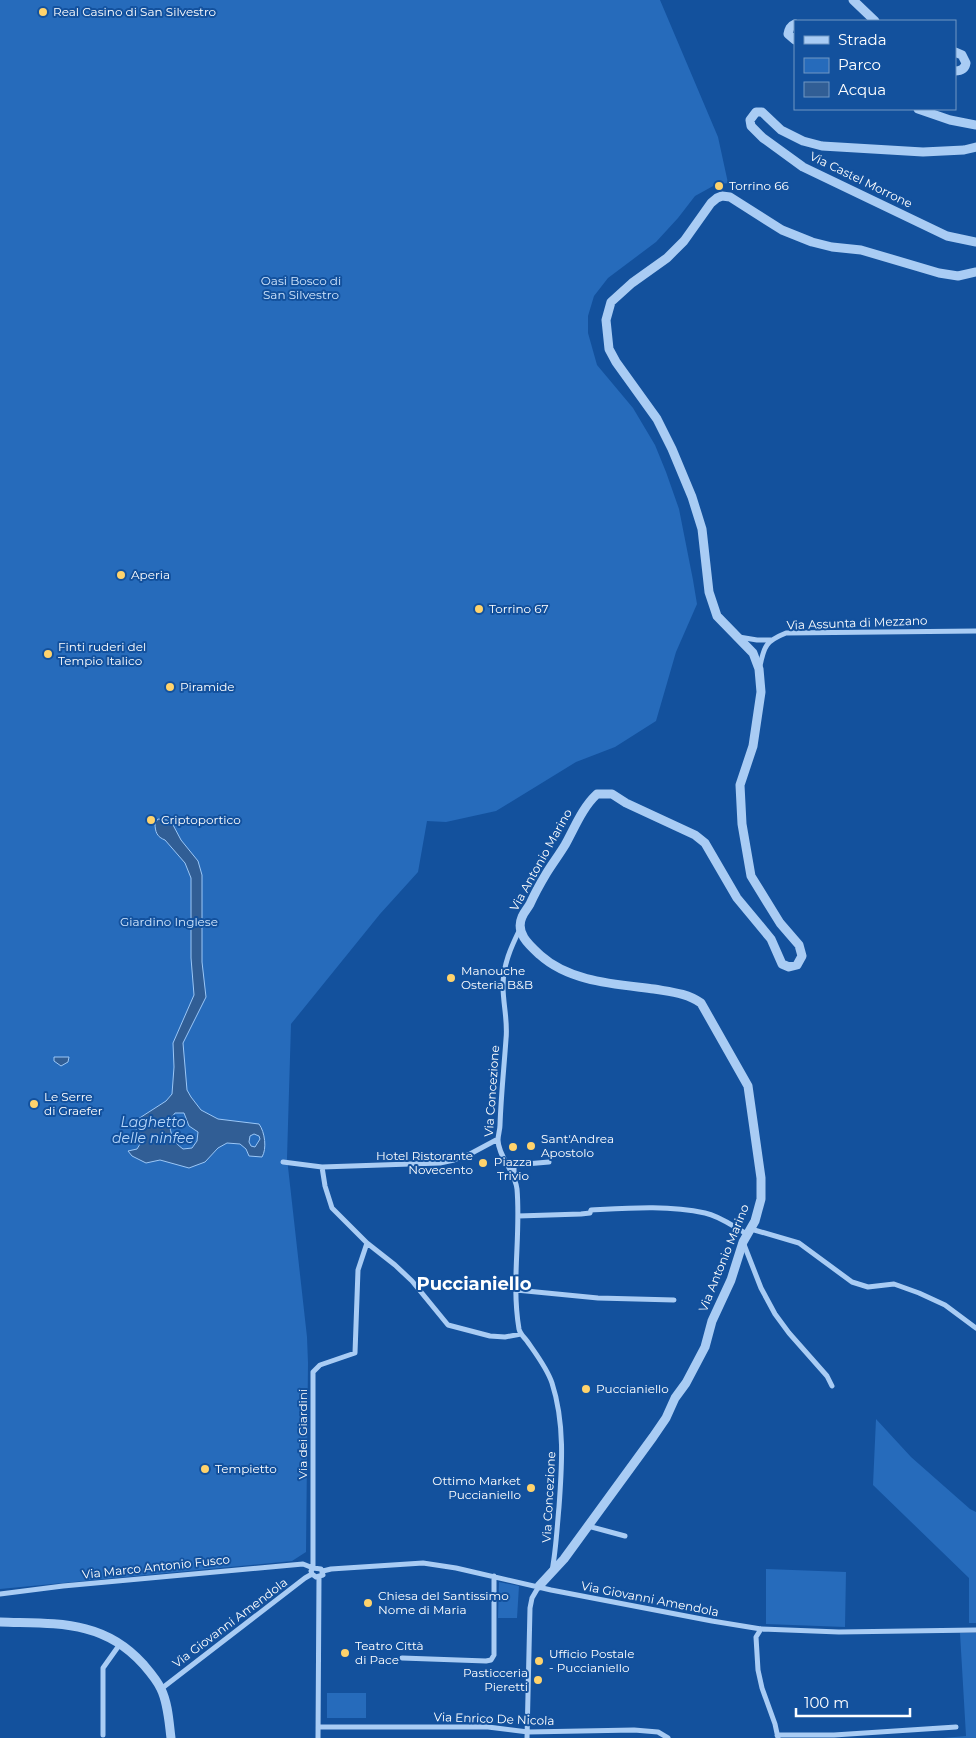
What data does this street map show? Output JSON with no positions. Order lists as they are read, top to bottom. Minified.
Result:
{"streets":{"street":["Via Castel Morrone","Via Assunta di Mezzano","Via Antonio Marino","Via Concezione","Via dei Giardini","Via Marco Antonio Fusco","Via Giovanni Amendola","Via Enrico De Nicola"]},"crossings":[["Via Assunta di Mezzano","Via Antonio Marino"],["Via Antonio Marino","Via Concezione"],["Via Antonio Marino","Via Giovanni Amendola"],["Via dei Giardini","Via Marco Antonio Fusco"],["Via dei Giardini","Via Giovanni Amendola"],["Via Marco Antonio Fusco","Via Giovanni Amendola"]],"districts":["Puccianiello"],"water":["Laghetto delle ninfee"],"parks":["Oasi Bosco di San Silvestro","Giardino Inglese"],"places":["Real Casino di San Silvestro","Torrino 66","Aperia","Torrino 67","Finti ruderi del Tempio Italico","Piramide","Criptoportico","Manouche Osteria B&B","Le Serre di Graefer","Sant'Andrea Apostolo","Piazza Trivio","Hotel Ristorante Novecento","Puccianiello","Tempietto","Ottimo Market Puccianiello","Chiesa del Santissimo Nome di Maria","Teatro Città di Pace","Ufficio Postale - Puccianiello","Pasticceria Pieretti"],"legend":["Strada","Parco","Acqua"],"scale_bar":"100 m"}
